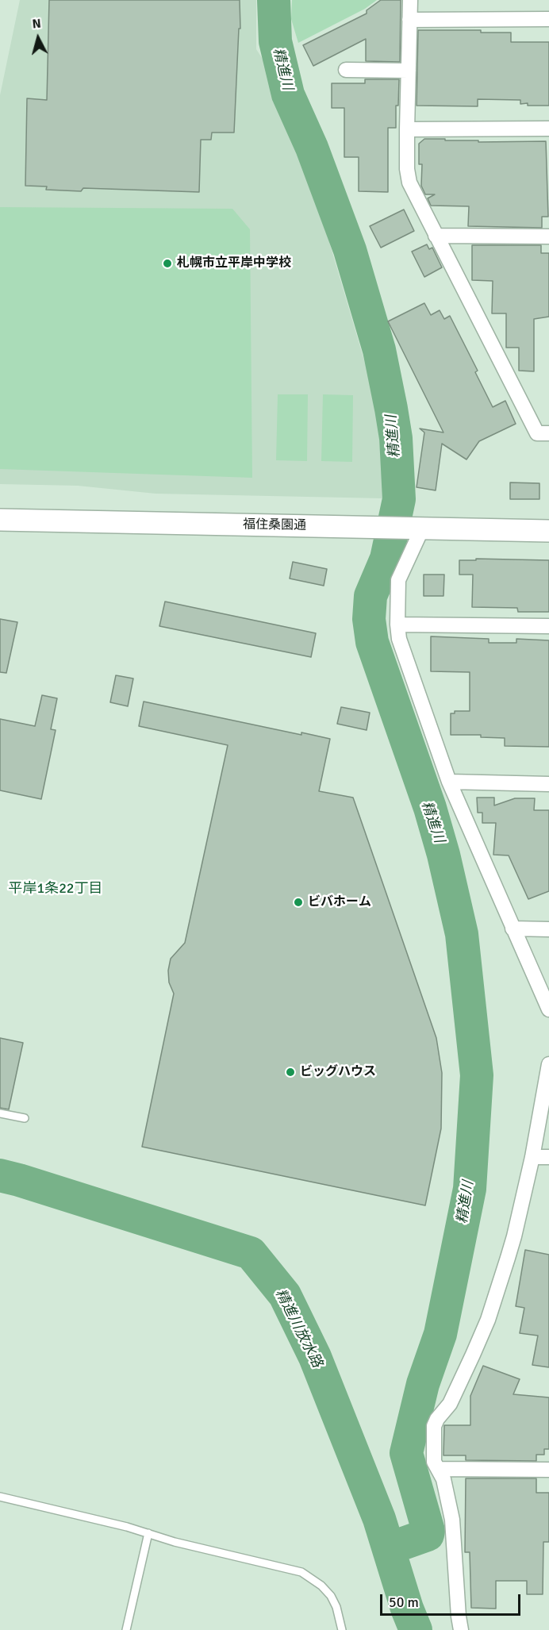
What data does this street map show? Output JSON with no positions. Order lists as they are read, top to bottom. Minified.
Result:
{"streets":{"street":["福住桑園通"]},"districts":["平岸1条22丁目"],"water":["精進川","精進川放水路"],"places":["札幌市立平岸中学校","ビバホーム","ビッグハウス"],"scale_bar":"50 m","north":"top"}
